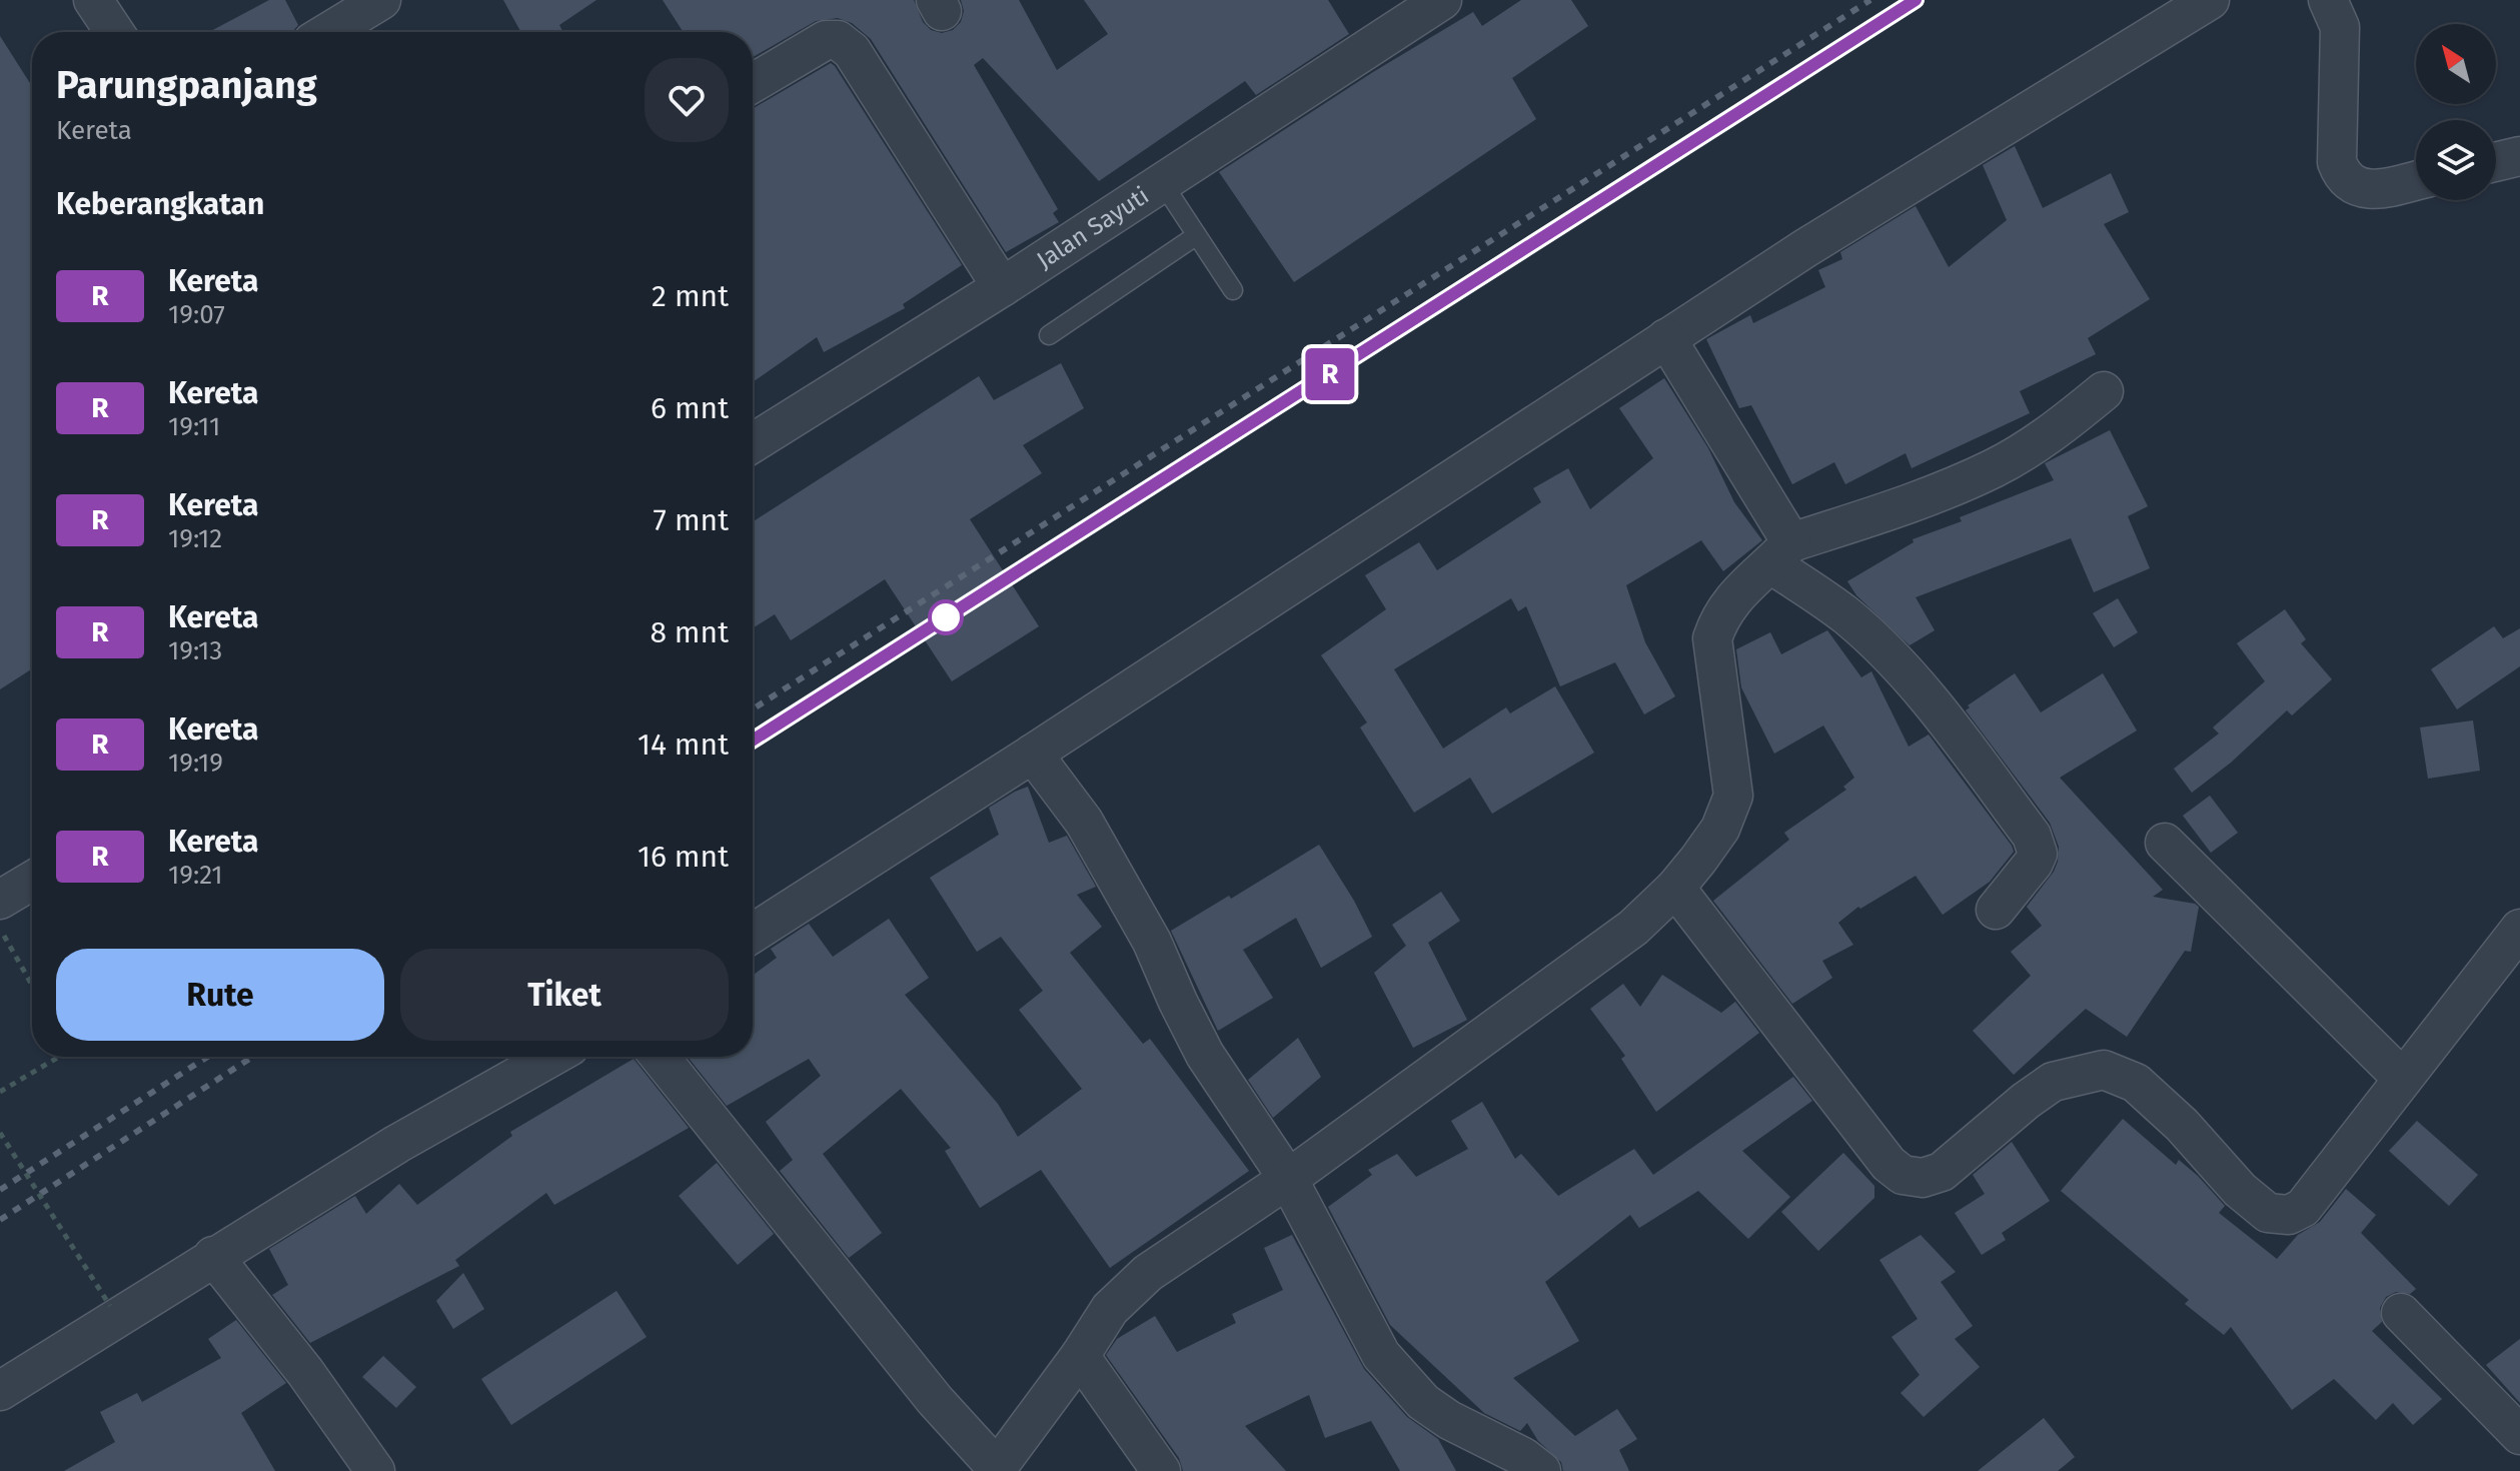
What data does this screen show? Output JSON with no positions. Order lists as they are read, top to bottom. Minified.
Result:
{"streets":{"street":["Jalan Sayuti"]},"north":"top left","page":{"on_map":"R","heading":[["Parungpanjang","Kereta"],"Keberangkatan"],"list":[{"mark":"R","name":"Kereta","note":"19:07","value":"2 mnt"},{"mark":"R","name":"Kereta","note":"19:11","value":"6 mnt"},{"mark":"R","name":"Kereta","note":"19:12","value":"7 mnt"},{"mark":"R","name":"Kereta","note":"19:13","value":"8 mnt"},{"mark":"R","name":"Kereta","note":"19:19","value":"14 mnt"},{"mark":"R","name":"Kereta","note":"19:21","value":"16 mnt"}],"buttons":["Rute","Tiket"]}}
